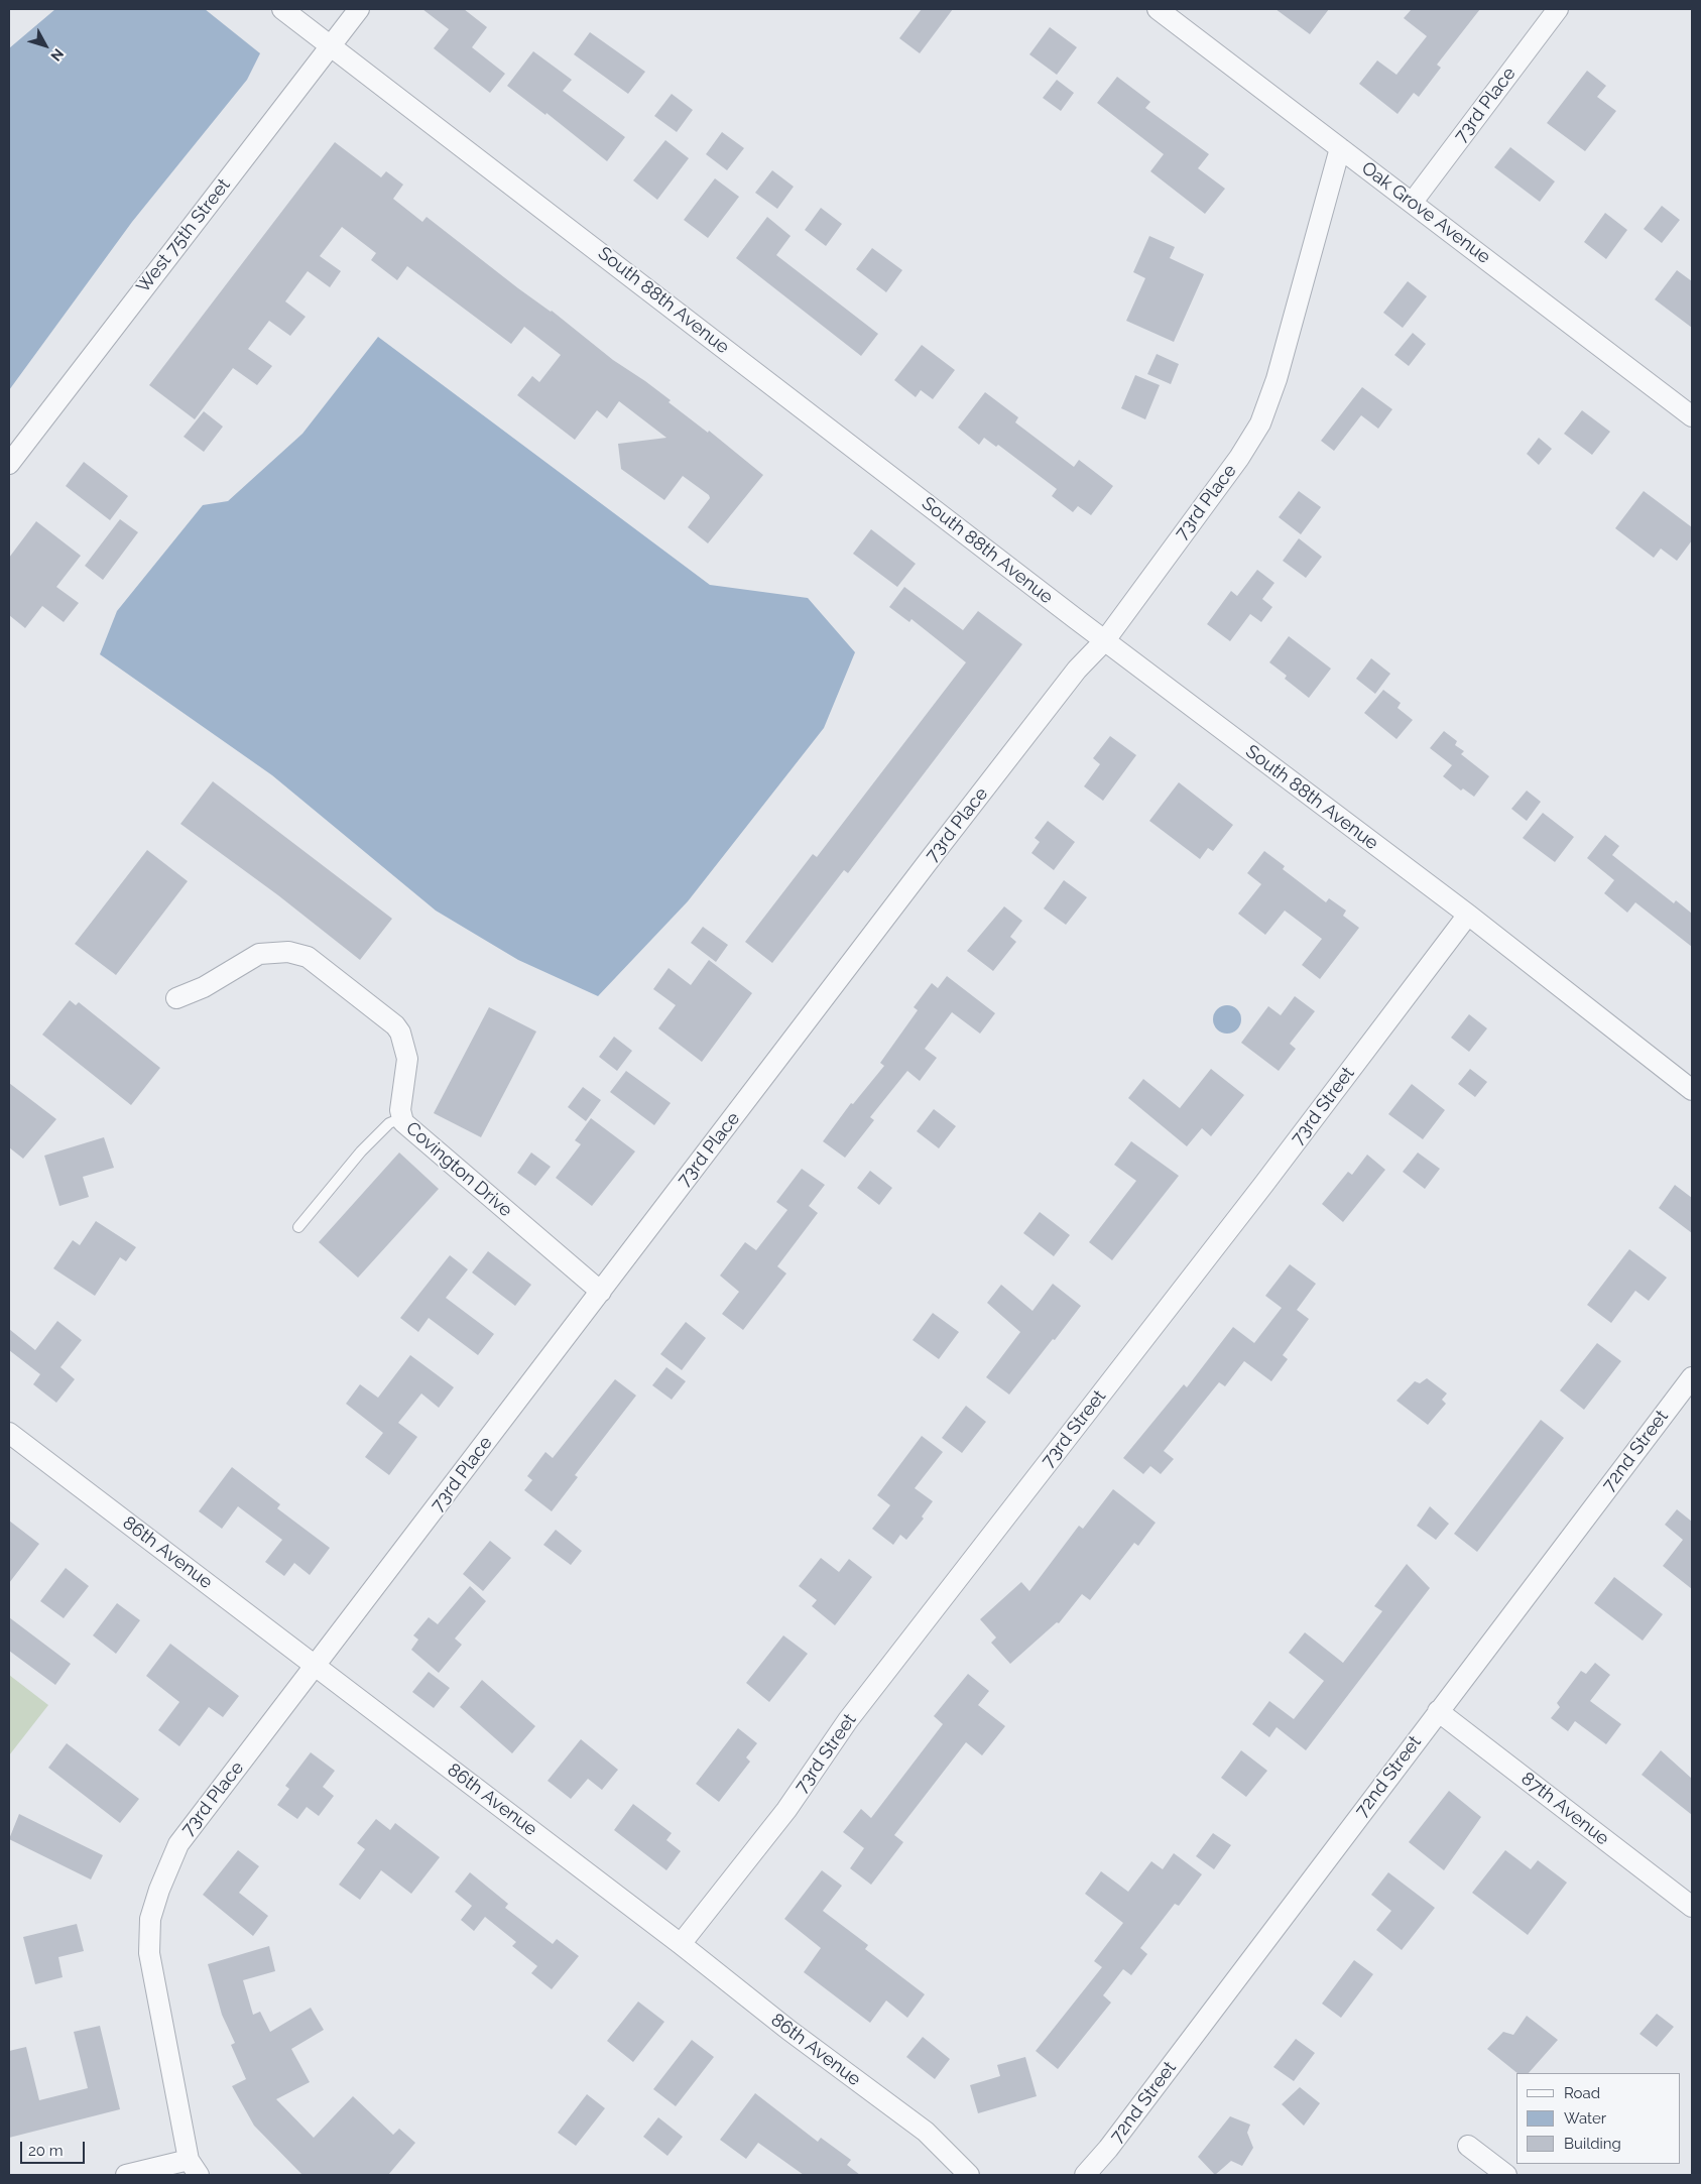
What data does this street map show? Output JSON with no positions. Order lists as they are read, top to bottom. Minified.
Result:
{"streets":{"street":["73rd Place","Oak Grove Avenue","West 75th Street","South 88th Avenue","73rd Street","Covington Drive","72nd Street","86th Avenue","87th Avenue"]},"crossings":[["73rd Place","Oak Grove Avenue"],["73rd Place","South 88th Avenue"],["73rd Place","Covington Drive"],["73rd Place","86th Avenue"],["West 75th Street","South 88th Avenue"],["South 88th Avenue","73rd Street"],["73rd Street","86th Avenue"],["72nd Street","87th Avenue"]],"legend":["Road","Water","Building"],"scale_bar":"20 m","north":"bottom right"}
